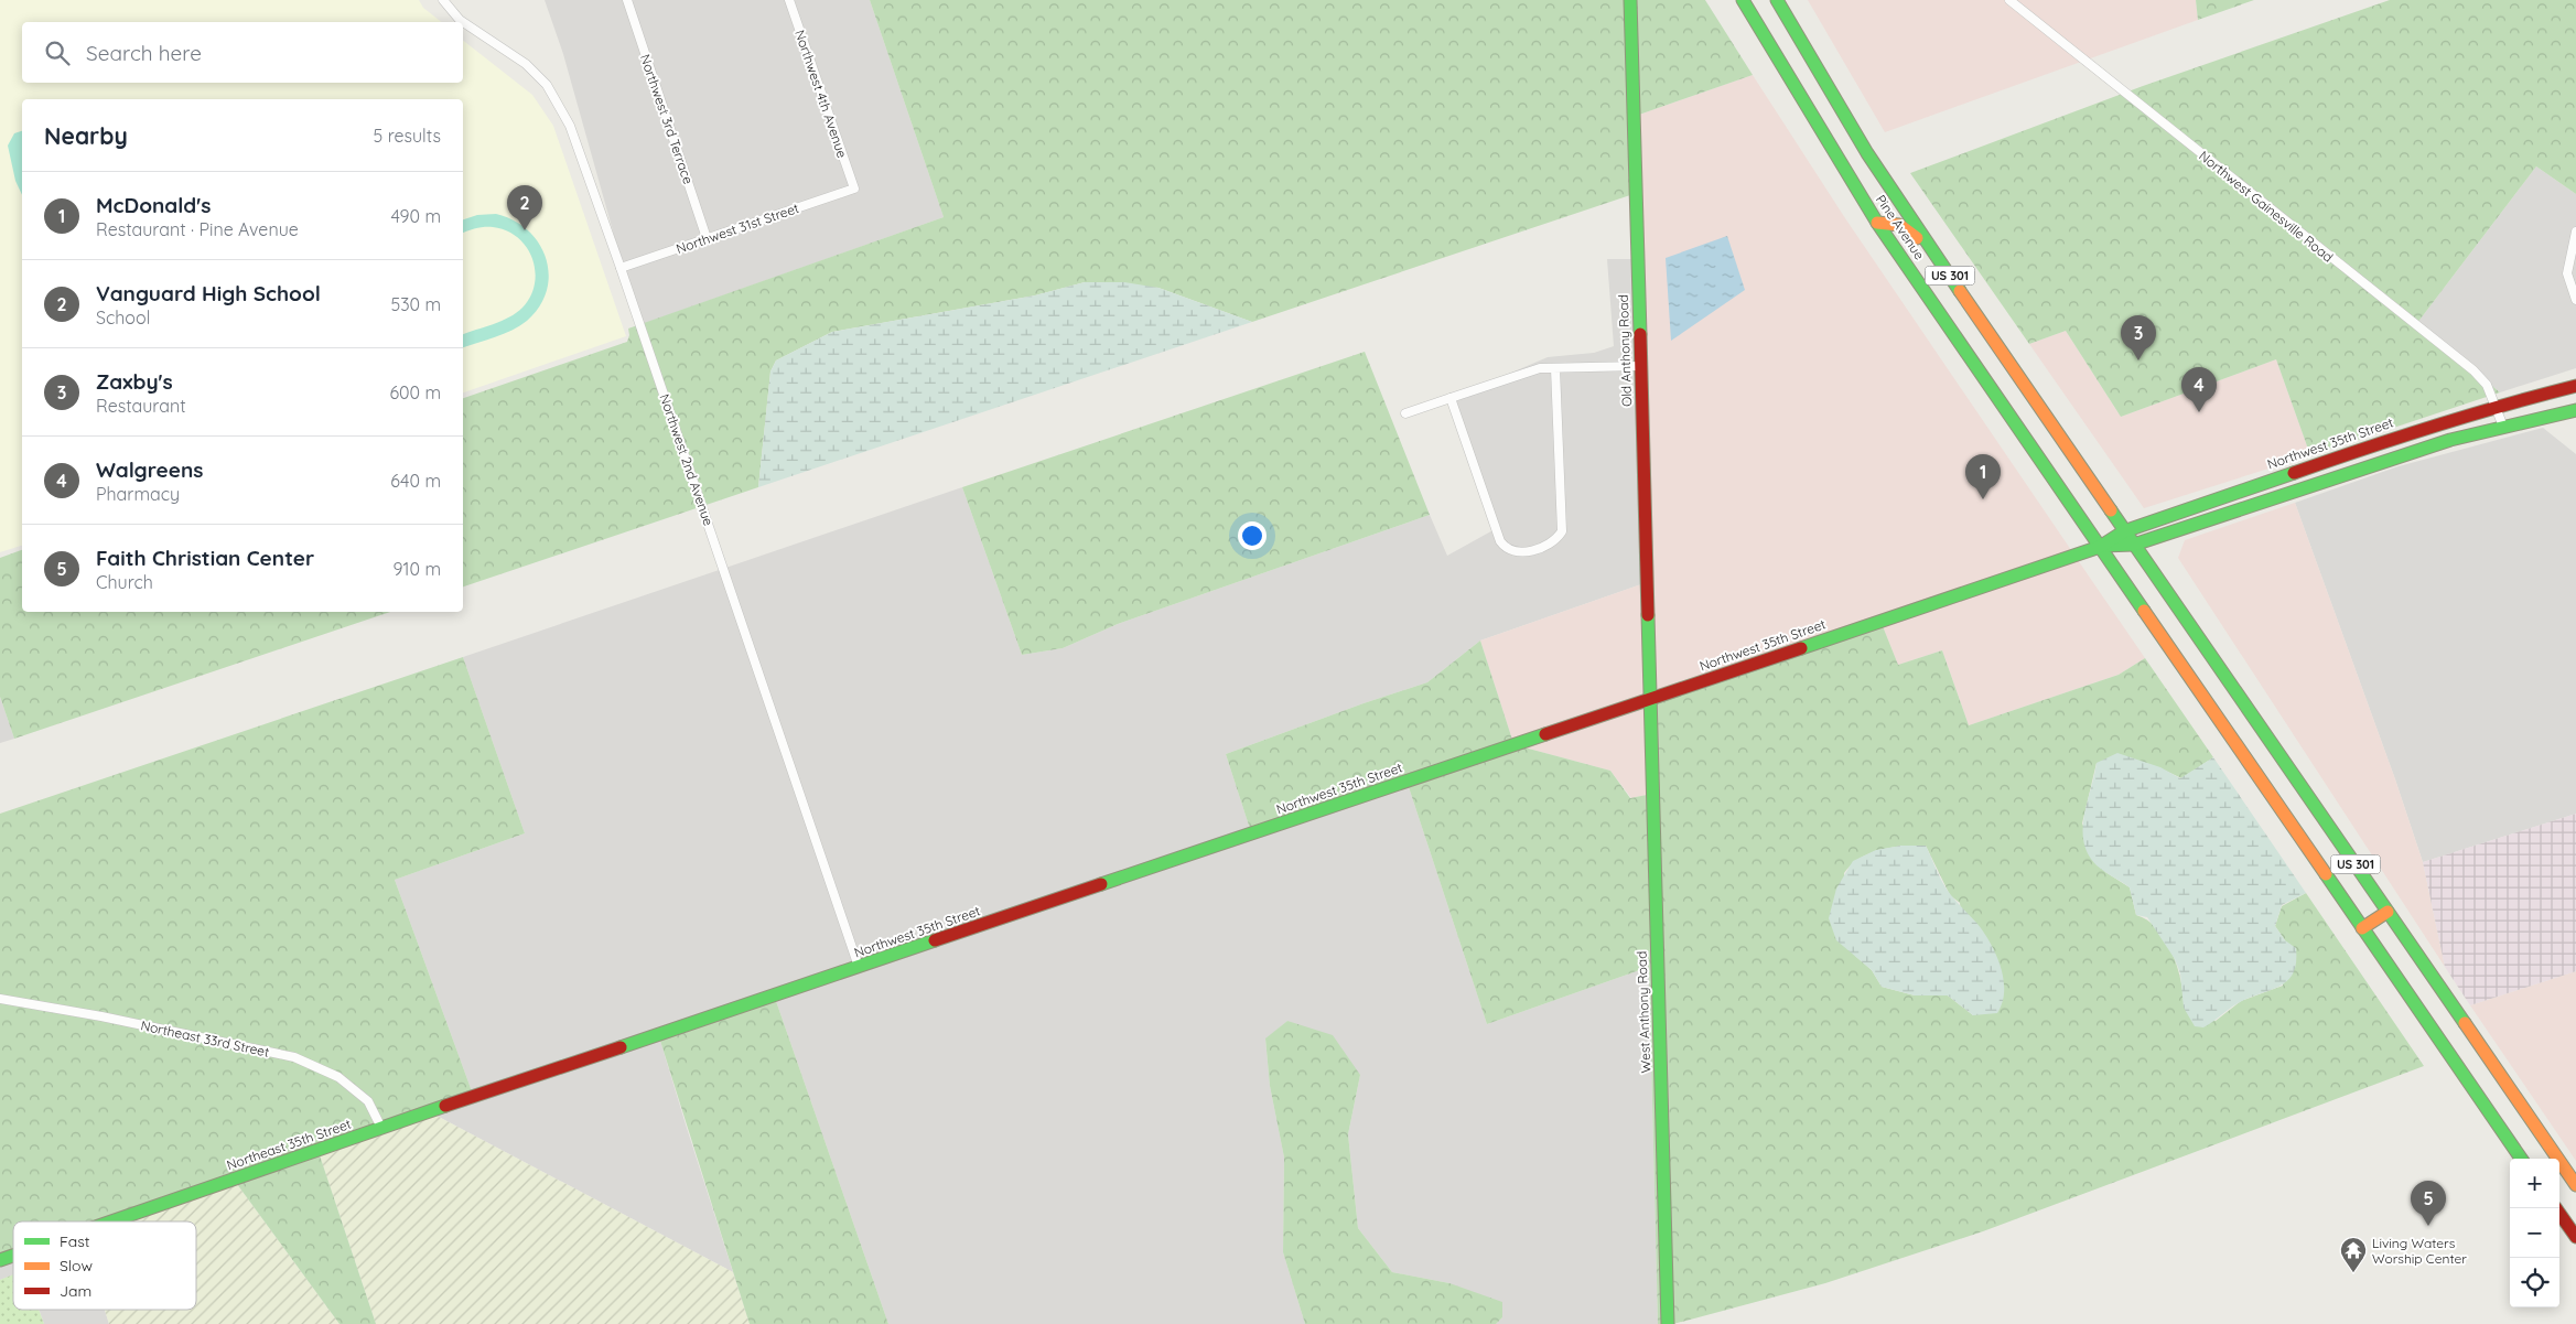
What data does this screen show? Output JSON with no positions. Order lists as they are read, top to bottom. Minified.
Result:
{"streets":{"main road":["Pine Avenue","US 301","Old Anthony Road","Northwest 35th Street","West Anthony Road","Northeast 35th Street"],"street":["Northwest 4th Avenue","Northwest 3rd Terrace","Northwest Gainesville Road","Northwest 31st Street","Northwest 2nd Avenue","Northeast 33rd Street"]},"crossings":[["Northwest 4th Avenue","Northwest 31st Street"],["Northwest 3rd Terrace","Northwest 31st Street"],["Northwest Gainesville Road","Northwest 35th Street"],["Pine Avenue","US 301"],["Pine Avenue","Northwest 35th Street"],["Northwest 31st Street","Northwest 2nd Avenue"],["US 301","Northwest 35th Street"],["Old Anthony Road","Northwest 35th Street"],["Old Anthony Road","West Anthony Road"],["Northwest 35th Street","Northwest 2nd Avenue"],["Northwest 35th Street","West Anthony Road"],["Northwest 35th Street","Northeast 35th Street"],["Northeast 33rd Street","Northeast 35th Street"]],"places":{"temple":["Living Waters Worship Center"]},"legend":["Fast","Slow","Jam"],"page":{"search":"Search here","heading":["Nearby","5 results"],"list":[{"mark":"1","name":"McDonald's","note":"Restaurant · Pine Avenue","value":"490 m"},{"mark":"2","name":"Vanguard High School","note":"School","value":"530 m"},{"mark":"3","name":"Zaxby's","note":"Restaurant","value":"600 m"},{"mark":"4","name":"Walgreens","note":"Pharmacy","value":"640 m"},{"mark":"5","name":"Faith Christian Center","note":"Church","value":"910 m"}],"pins":["2","3","4","1","5"],"map_buttons":["+","−"]}}
